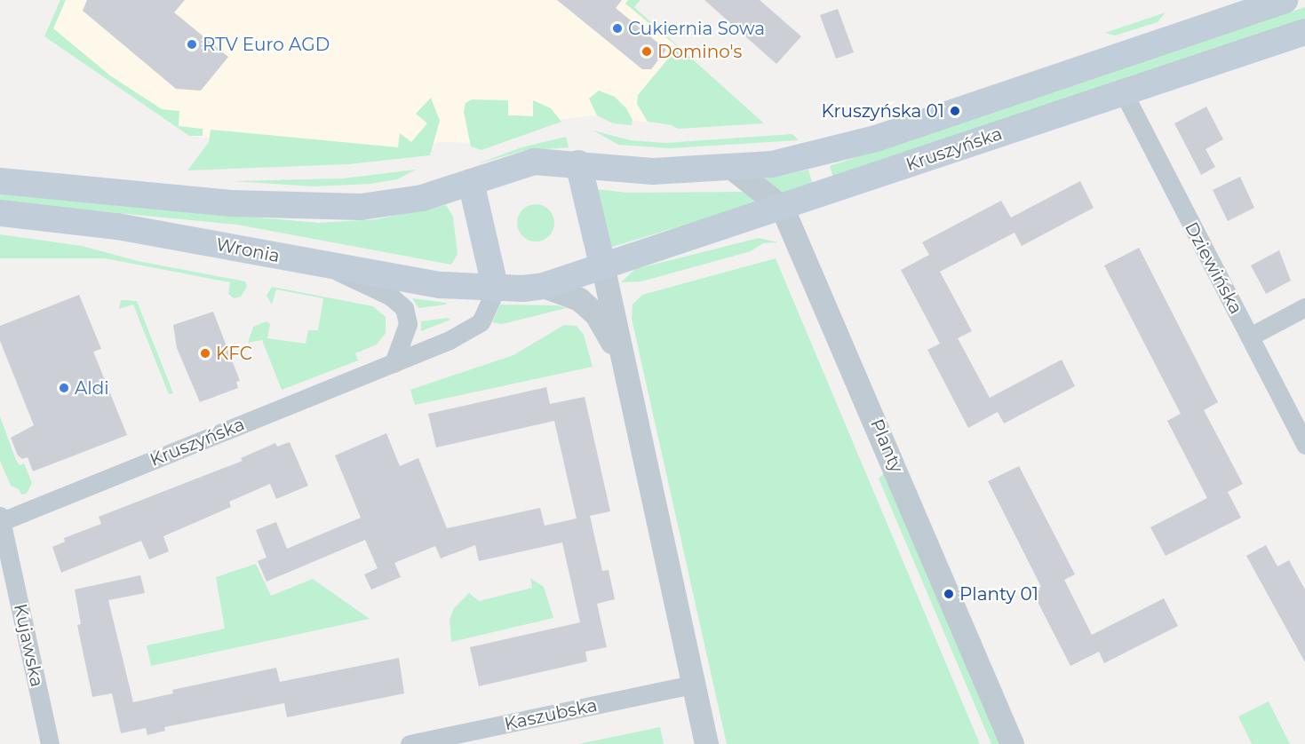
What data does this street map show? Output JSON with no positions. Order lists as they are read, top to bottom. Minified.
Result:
{"streets":{"main road":["Kruszyńska","Wronia"],"street":["Dziewińska","Planty","Kujawska","Kaszubska"]},"crossings":[["Kruszyńska","Wronia"],["Kruszyńska","Dziewińska"],["Kruszyńska","Planty"],["Kruszyńska","Kujawska"]],"places":["Cukiernia Sowa","RTV Euro AGD","Domino's","Kruszyńska 01","KFC","Aldi","Planty 01"]}
